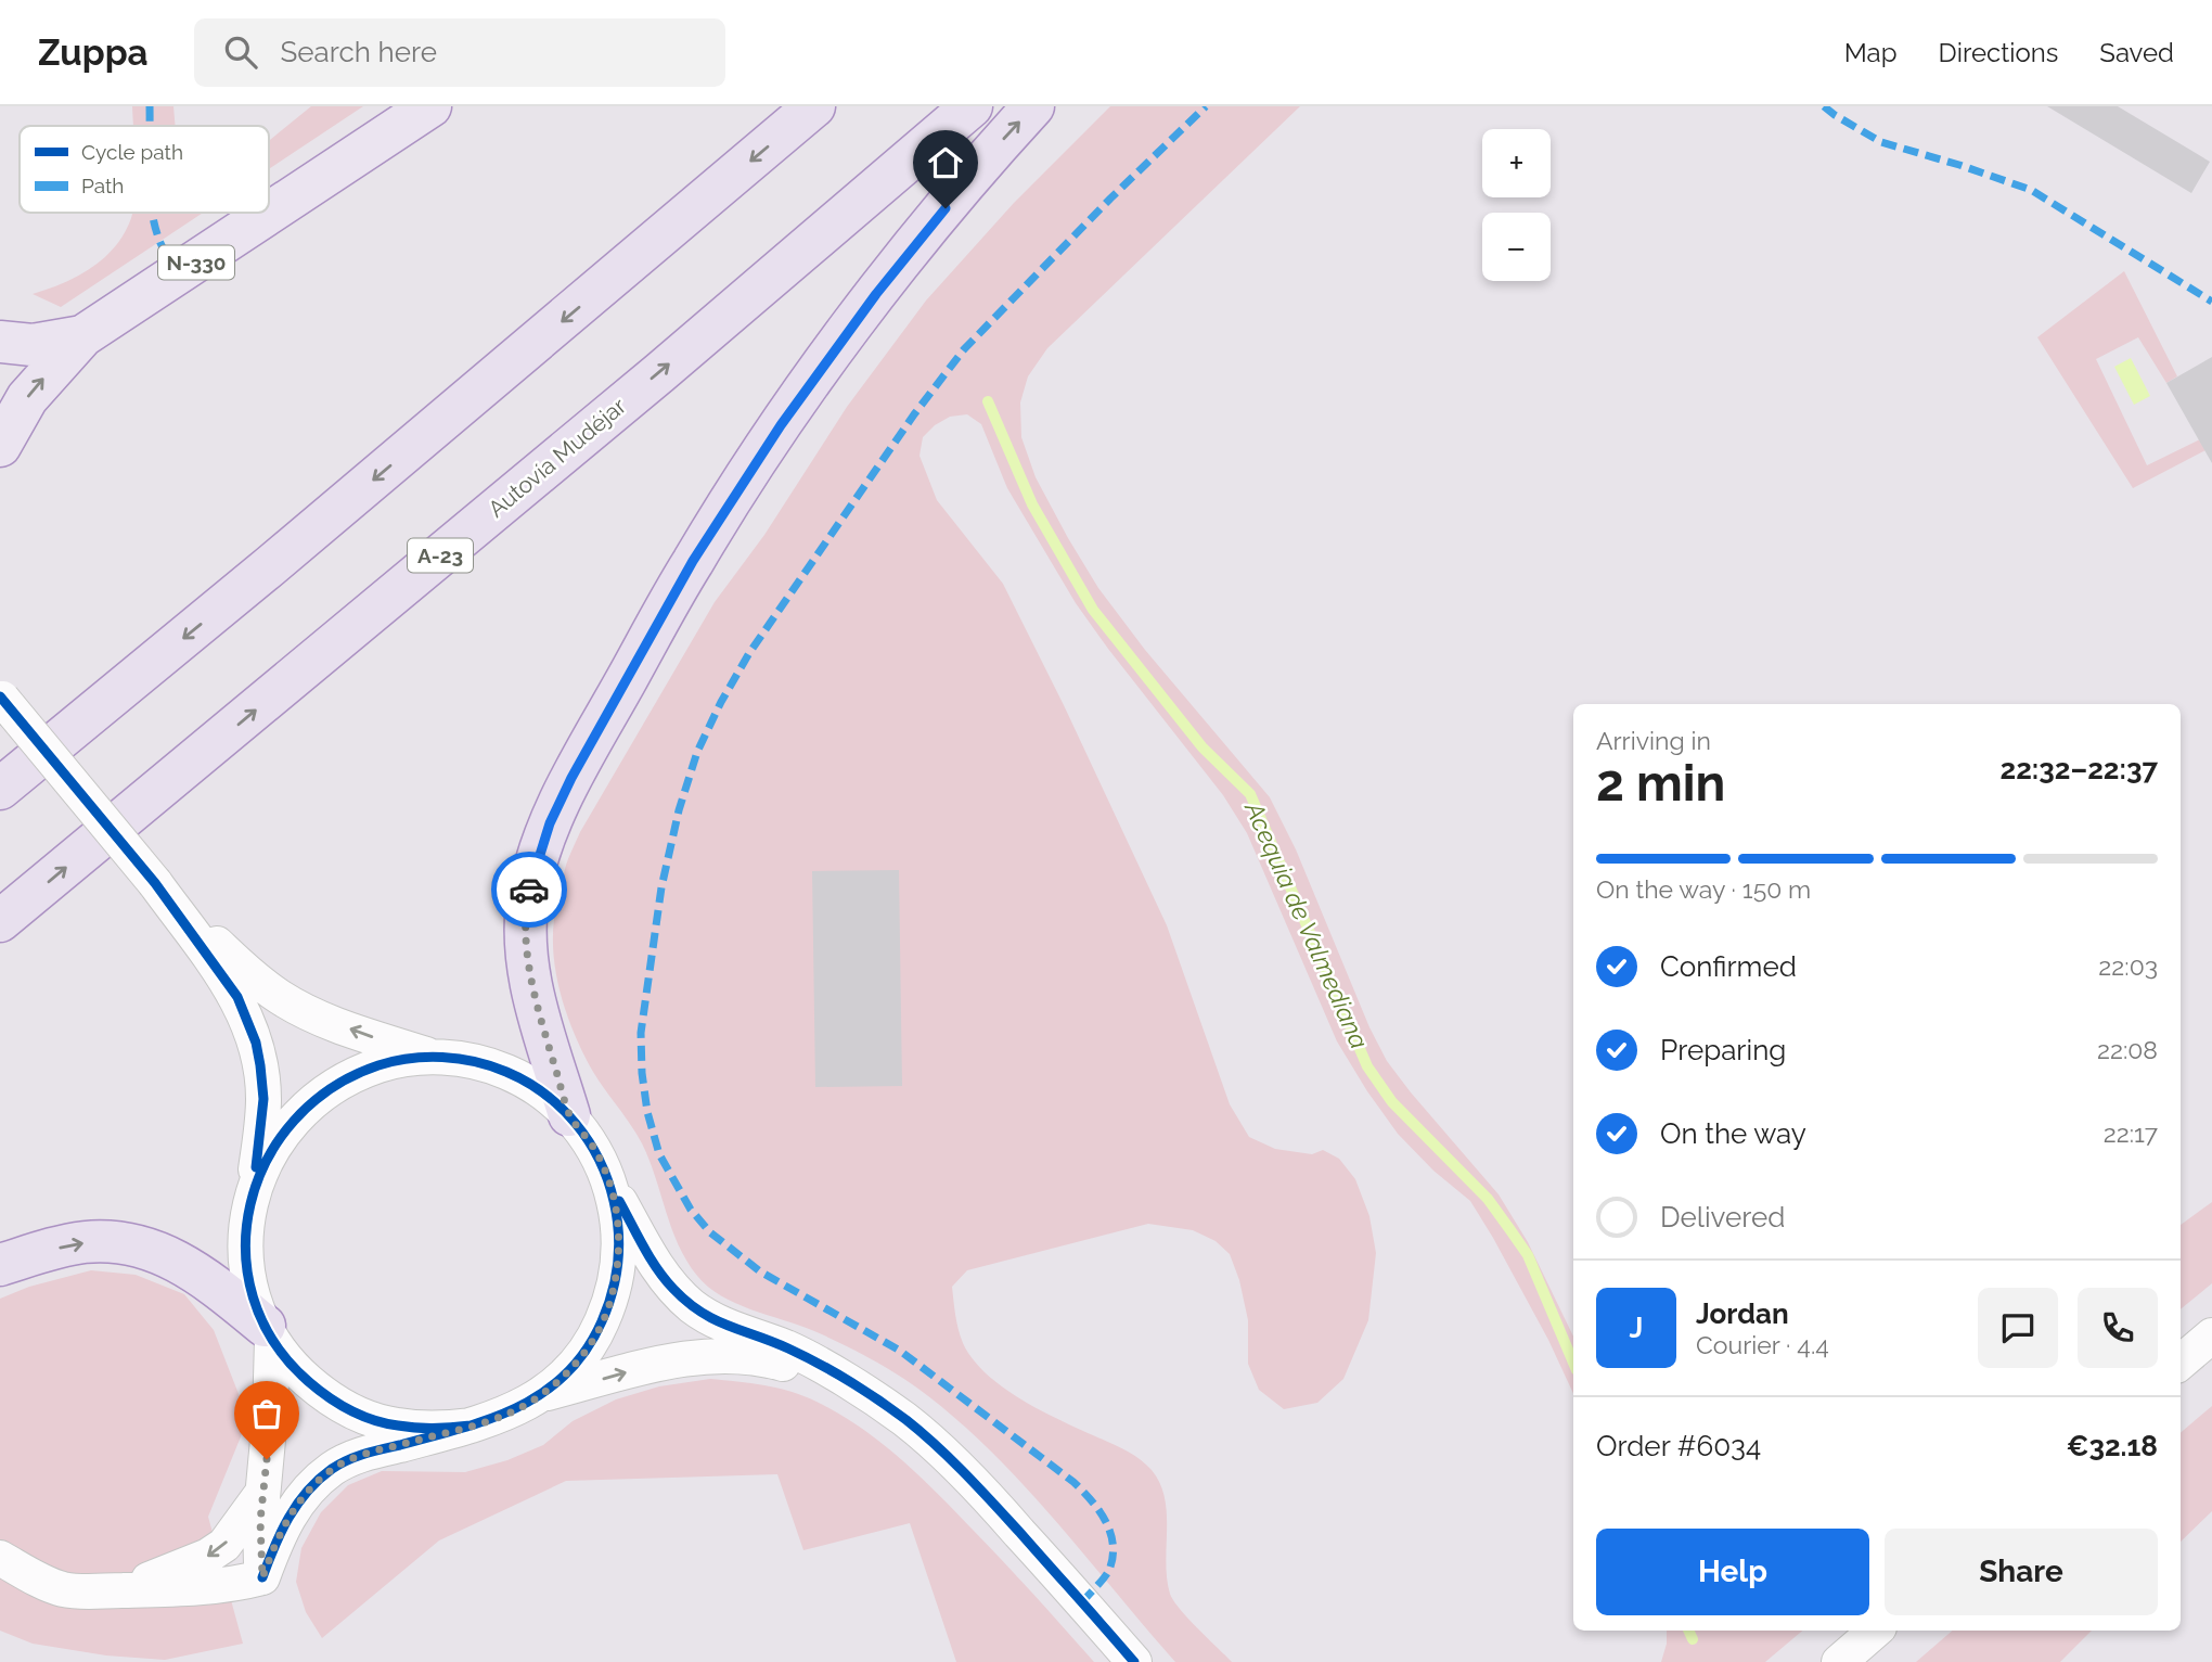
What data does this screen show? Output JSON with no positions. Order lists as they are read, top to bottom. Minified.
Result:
{"streets":{"highway":["N-330","Autovía Mudéjar","A-23"]},"water":["Acequia de Valmediana"],"legend":["Cycle path","Path"],"page":{"header":"Zuppa","search":"Search here","nav":["Map","Directions","Saved"],"map_buttons":["+","−"],"heading":["2 min","Arriving in","22:32–22:37"],"panel":["Jordan","Courier · 4.4","Order #6034","€32.18"],"bar":"On the way · 150 m","list":[["Confirmed","22:03"],["Preparing","22:08"],["On the way","22:17"],"Delivered"],"round":"J","buttons":["Help","Share"]}}
